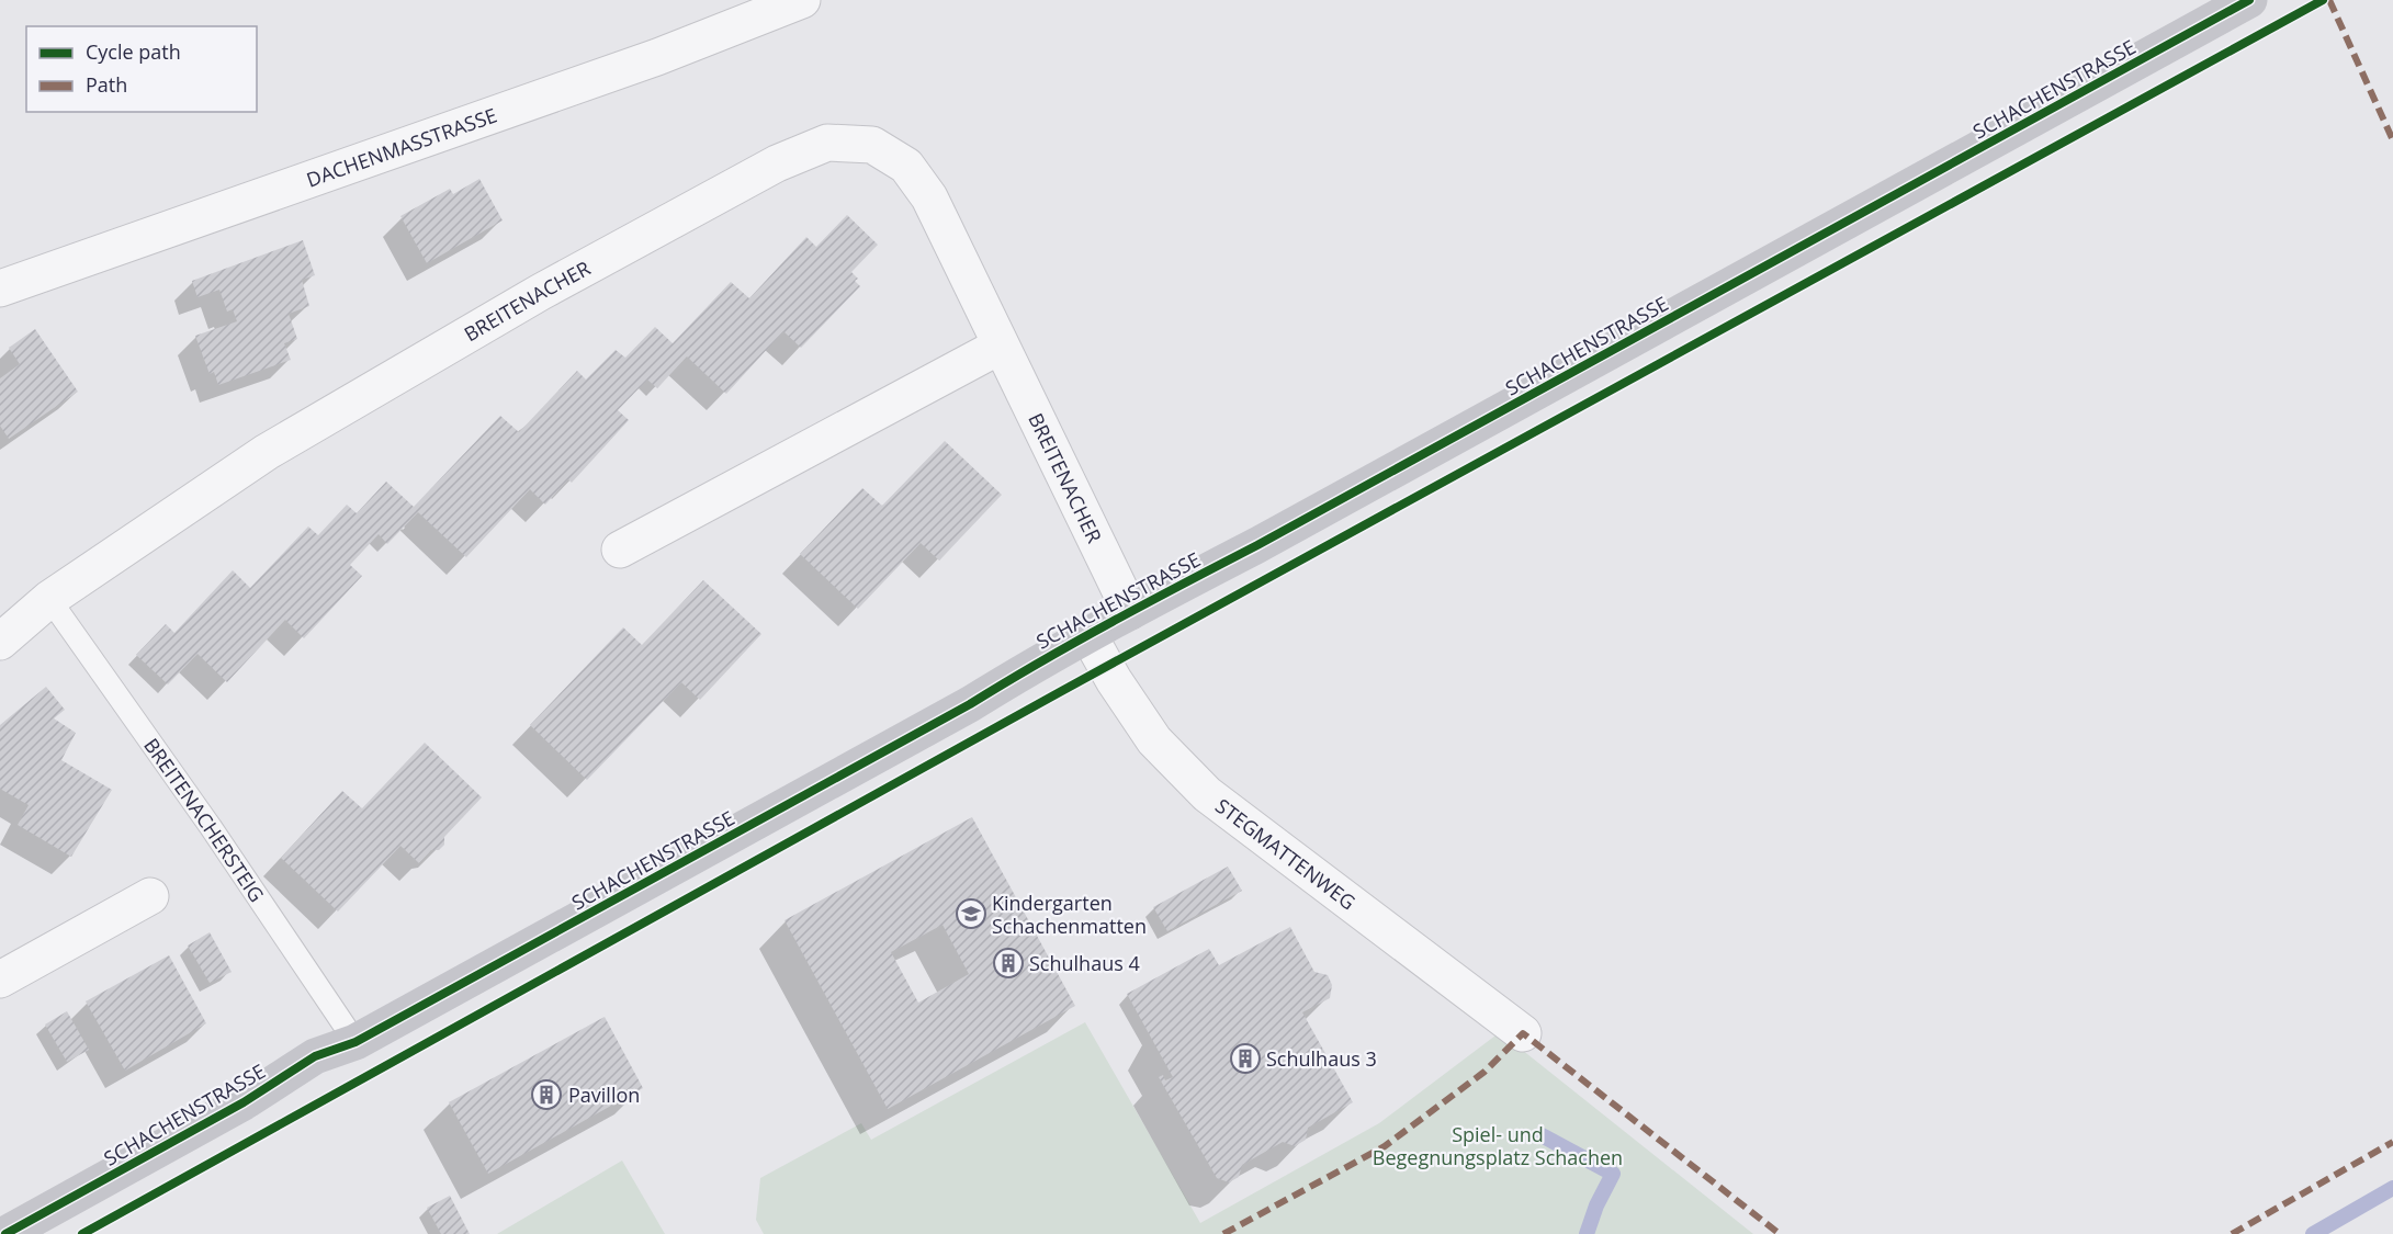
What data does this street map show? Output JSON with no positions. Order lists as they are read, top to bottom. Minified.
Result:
{"streets":{"street":["SCHACHENSTRASSE","DACHENMASSTRASSE","BREITENACHER","STEGMATTENWEG"],"lane":["BREITENACHERSTEIG"]},"crossings":[["SCHACHENSTRASSE","BREITENACHER"],["SCHACHENSTRASSE","BREITENACHERSTEIG"],["SCHACHENSTRASSE","STEGMATTENWEG"],["BREITENACHER","BREITENACHERSTEIG"]],"parks":["Spiel- und Begegnungsplatz Schachen"],"places":{"school or university":["Kindergarten Schachenmatten"],"building":["Schulhaus 4","Schulhaus 3","Pavillon"]},"legend":["Cycle path","Path"]}
